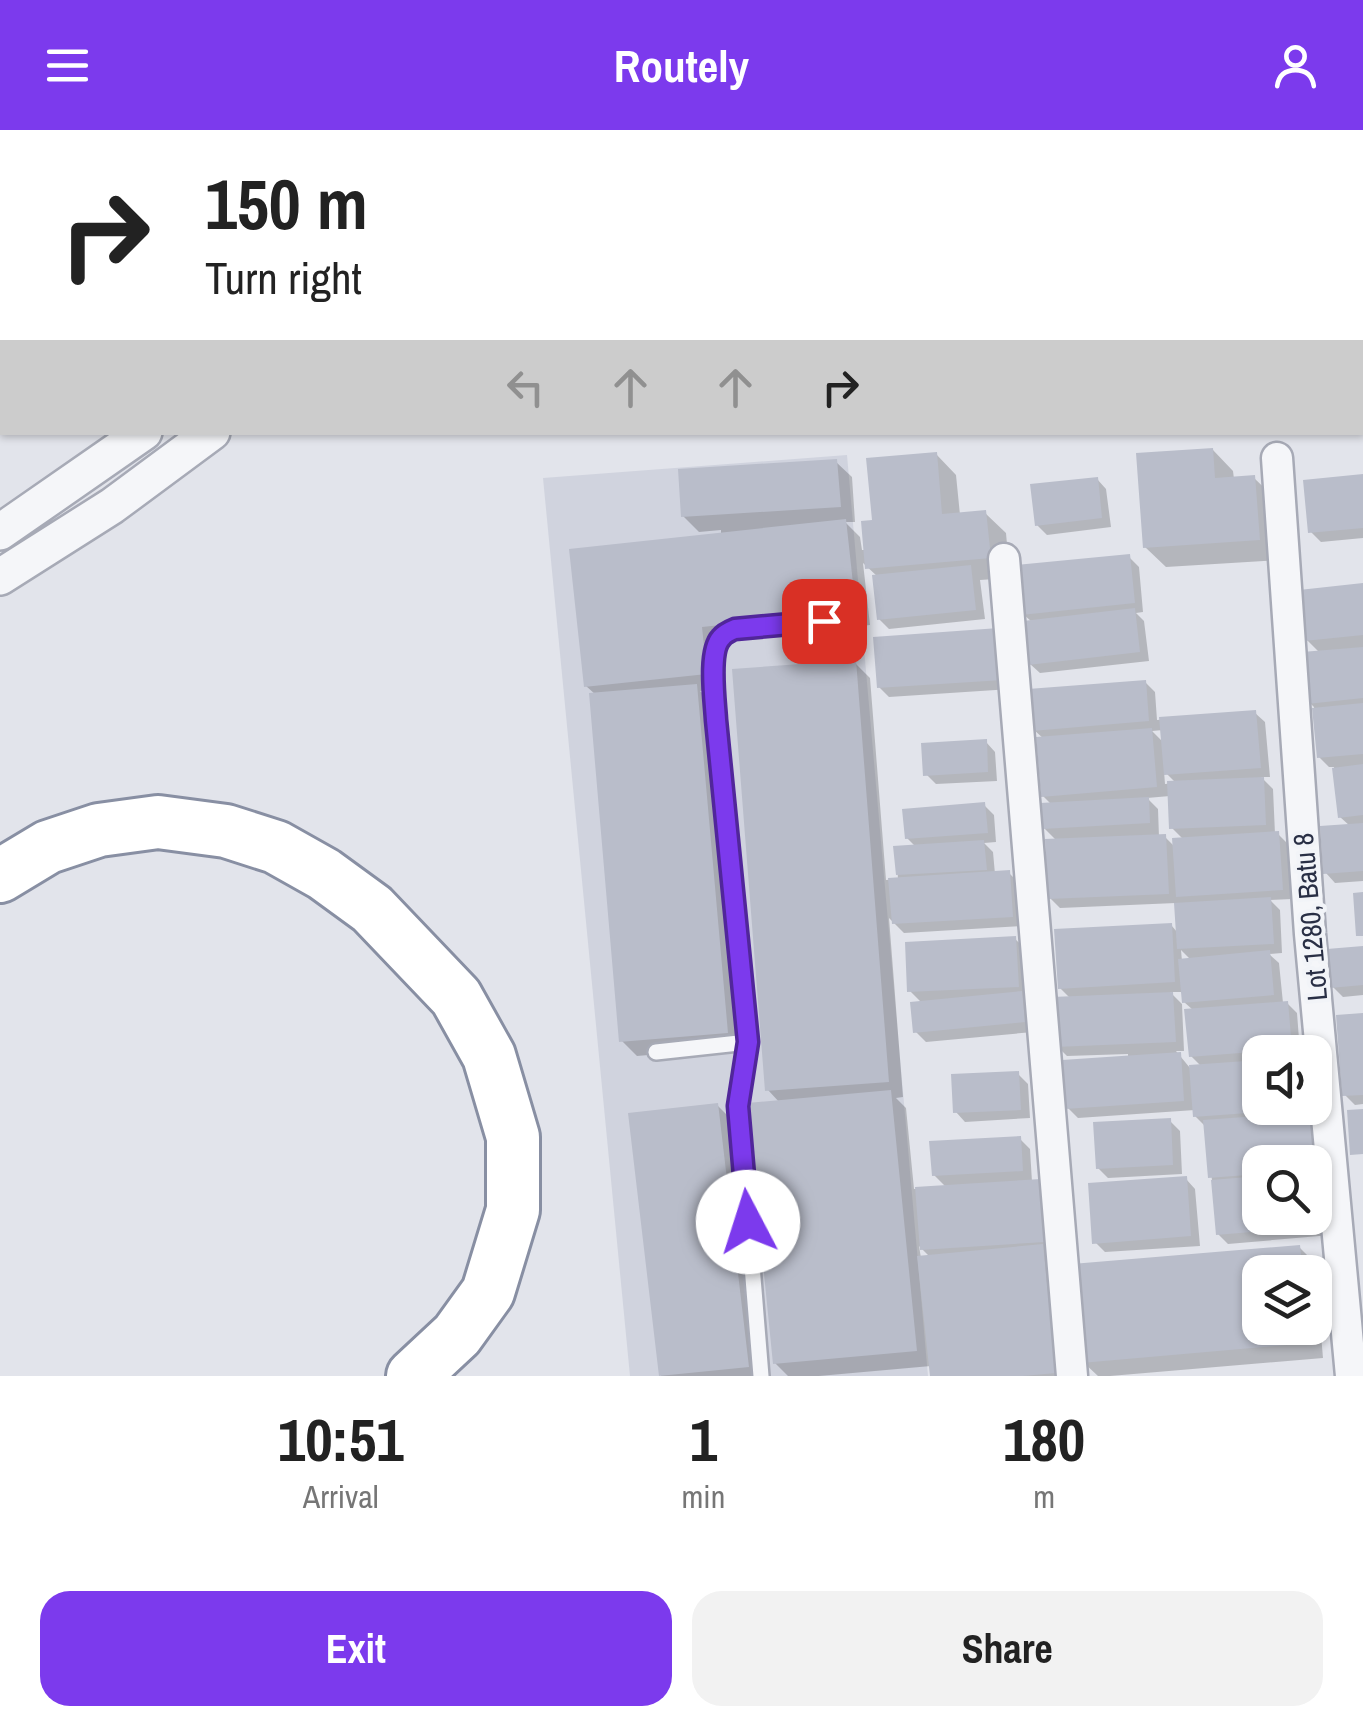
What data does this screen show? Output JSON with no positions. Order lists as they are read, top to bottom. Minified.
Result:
{"streets":{"street":["Lot 1280, Batu 8"]},"page":{"header":"Routely","turn":["150 m","Turn right"],"eta":["10:51","Arrival","1","min","180","m"],"buttons":["Exit","Share"]}}
